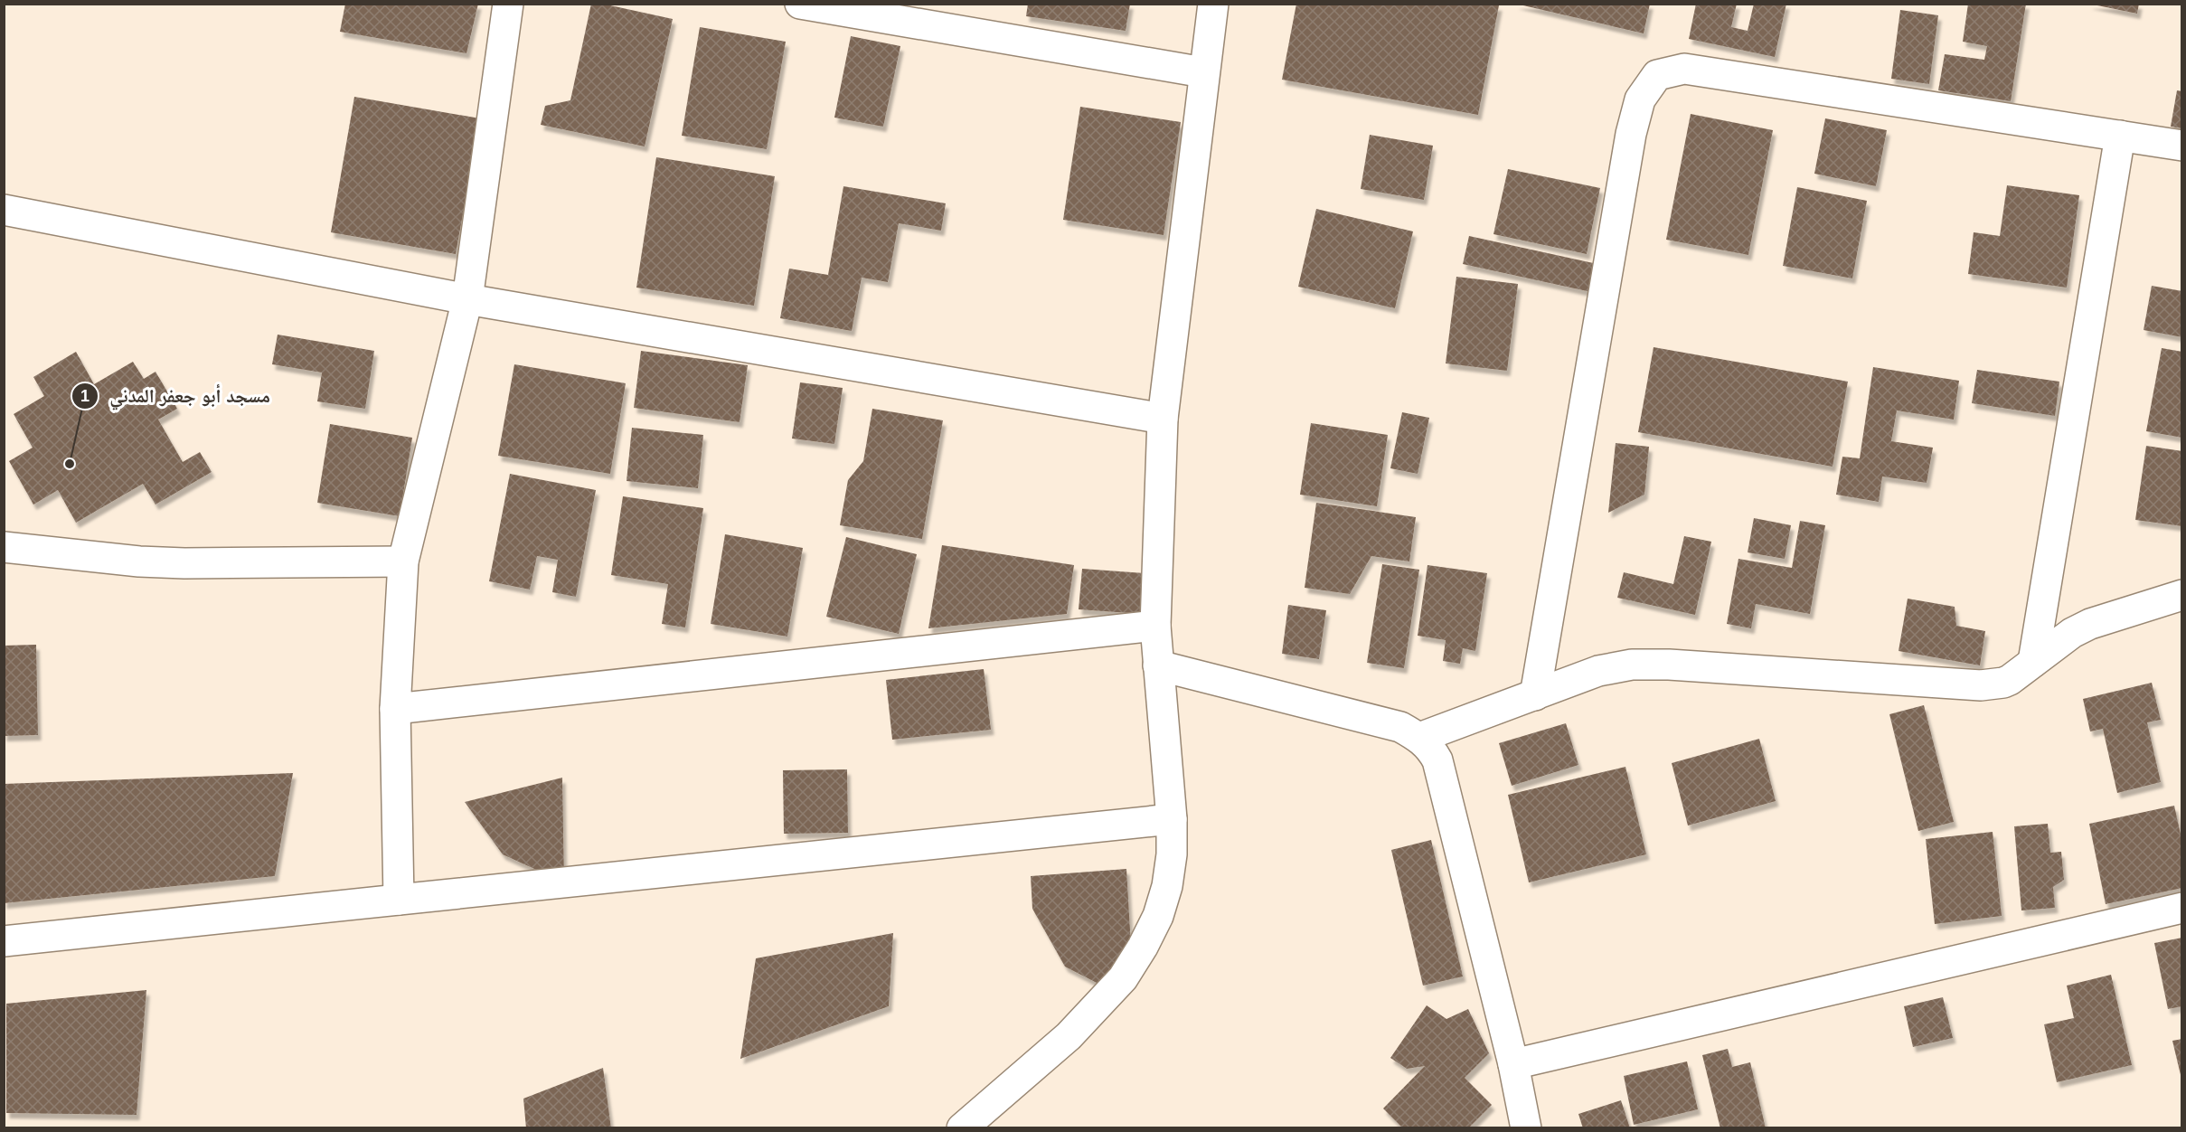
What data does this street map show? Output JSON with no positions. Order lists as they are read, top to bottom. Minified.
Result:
{"places":["مسجد أبو جعفر المدني"]}
